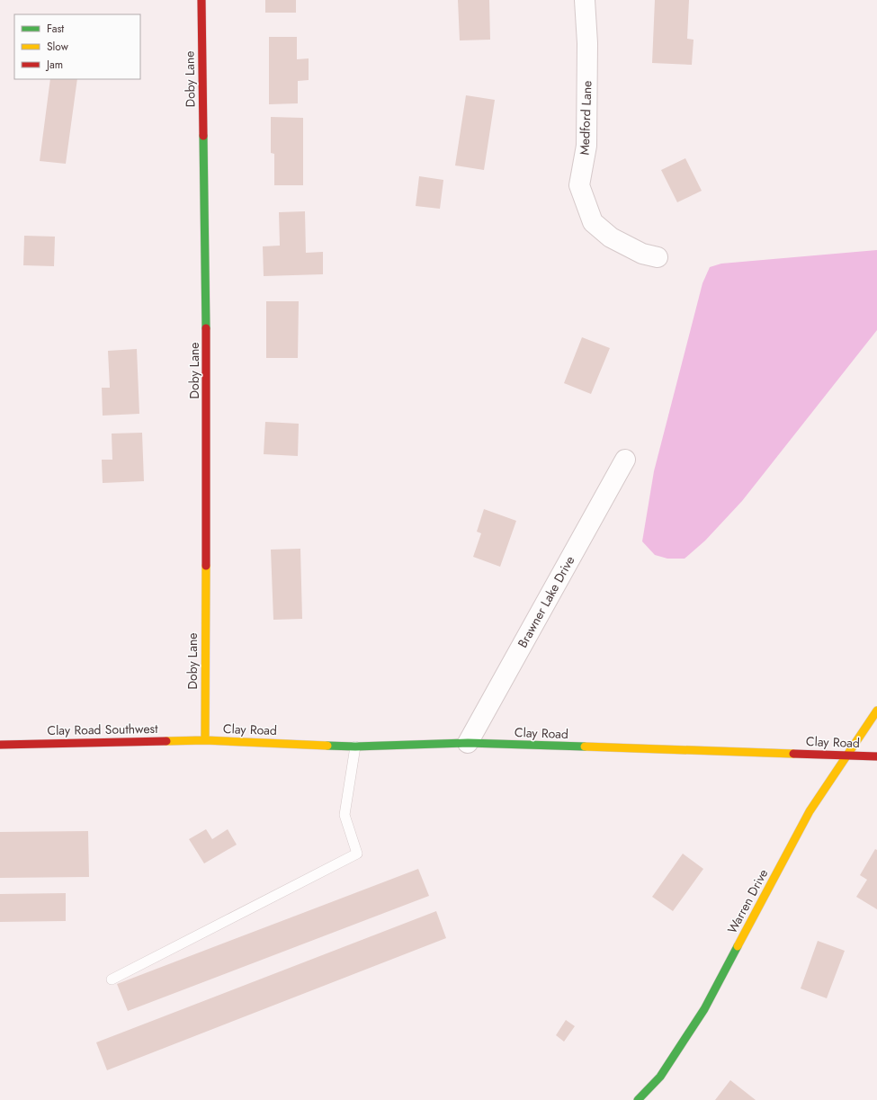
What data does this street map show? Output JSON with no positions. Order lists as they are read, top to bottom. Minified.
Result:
{"streets":{"street":["Doby Lane","Medford Lane","Brawner Lake Drive","Clay Road Southwest","Clay Road","Warren Drive"]},"crossings":[["Doby Lane","Clay Road Southwest"],["Doby Lane","Clay Road"],["Brawner Lake Drive","Clay Road"],["Clay Road Southwest","Clay Road"],["Clay Road","Warren Drive"]],"legend":["Fast","Slow","Jam"]}
